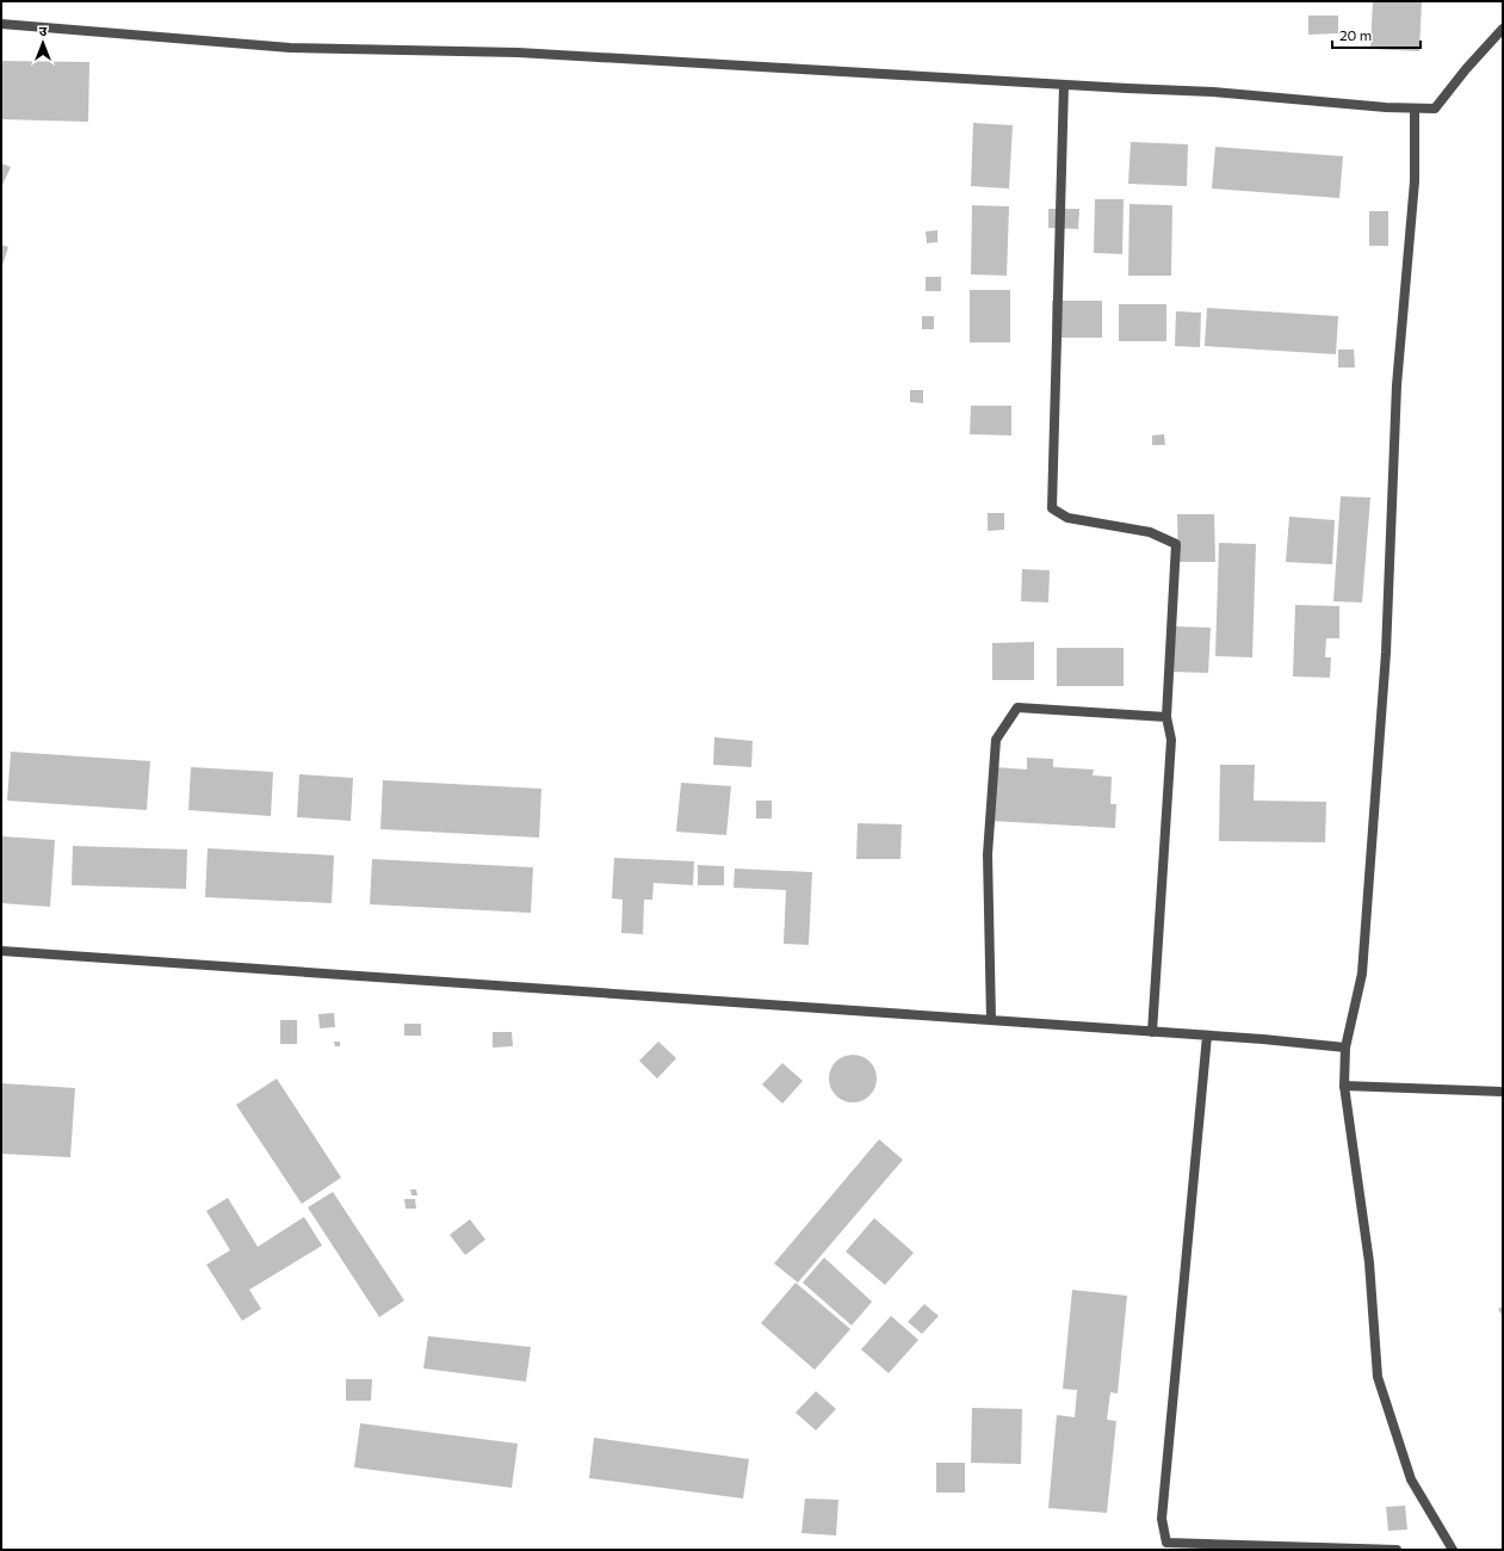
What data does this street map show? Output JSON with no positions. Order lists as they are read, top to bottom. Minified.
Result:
{"scale_bar":"20 m","north":"top"}
